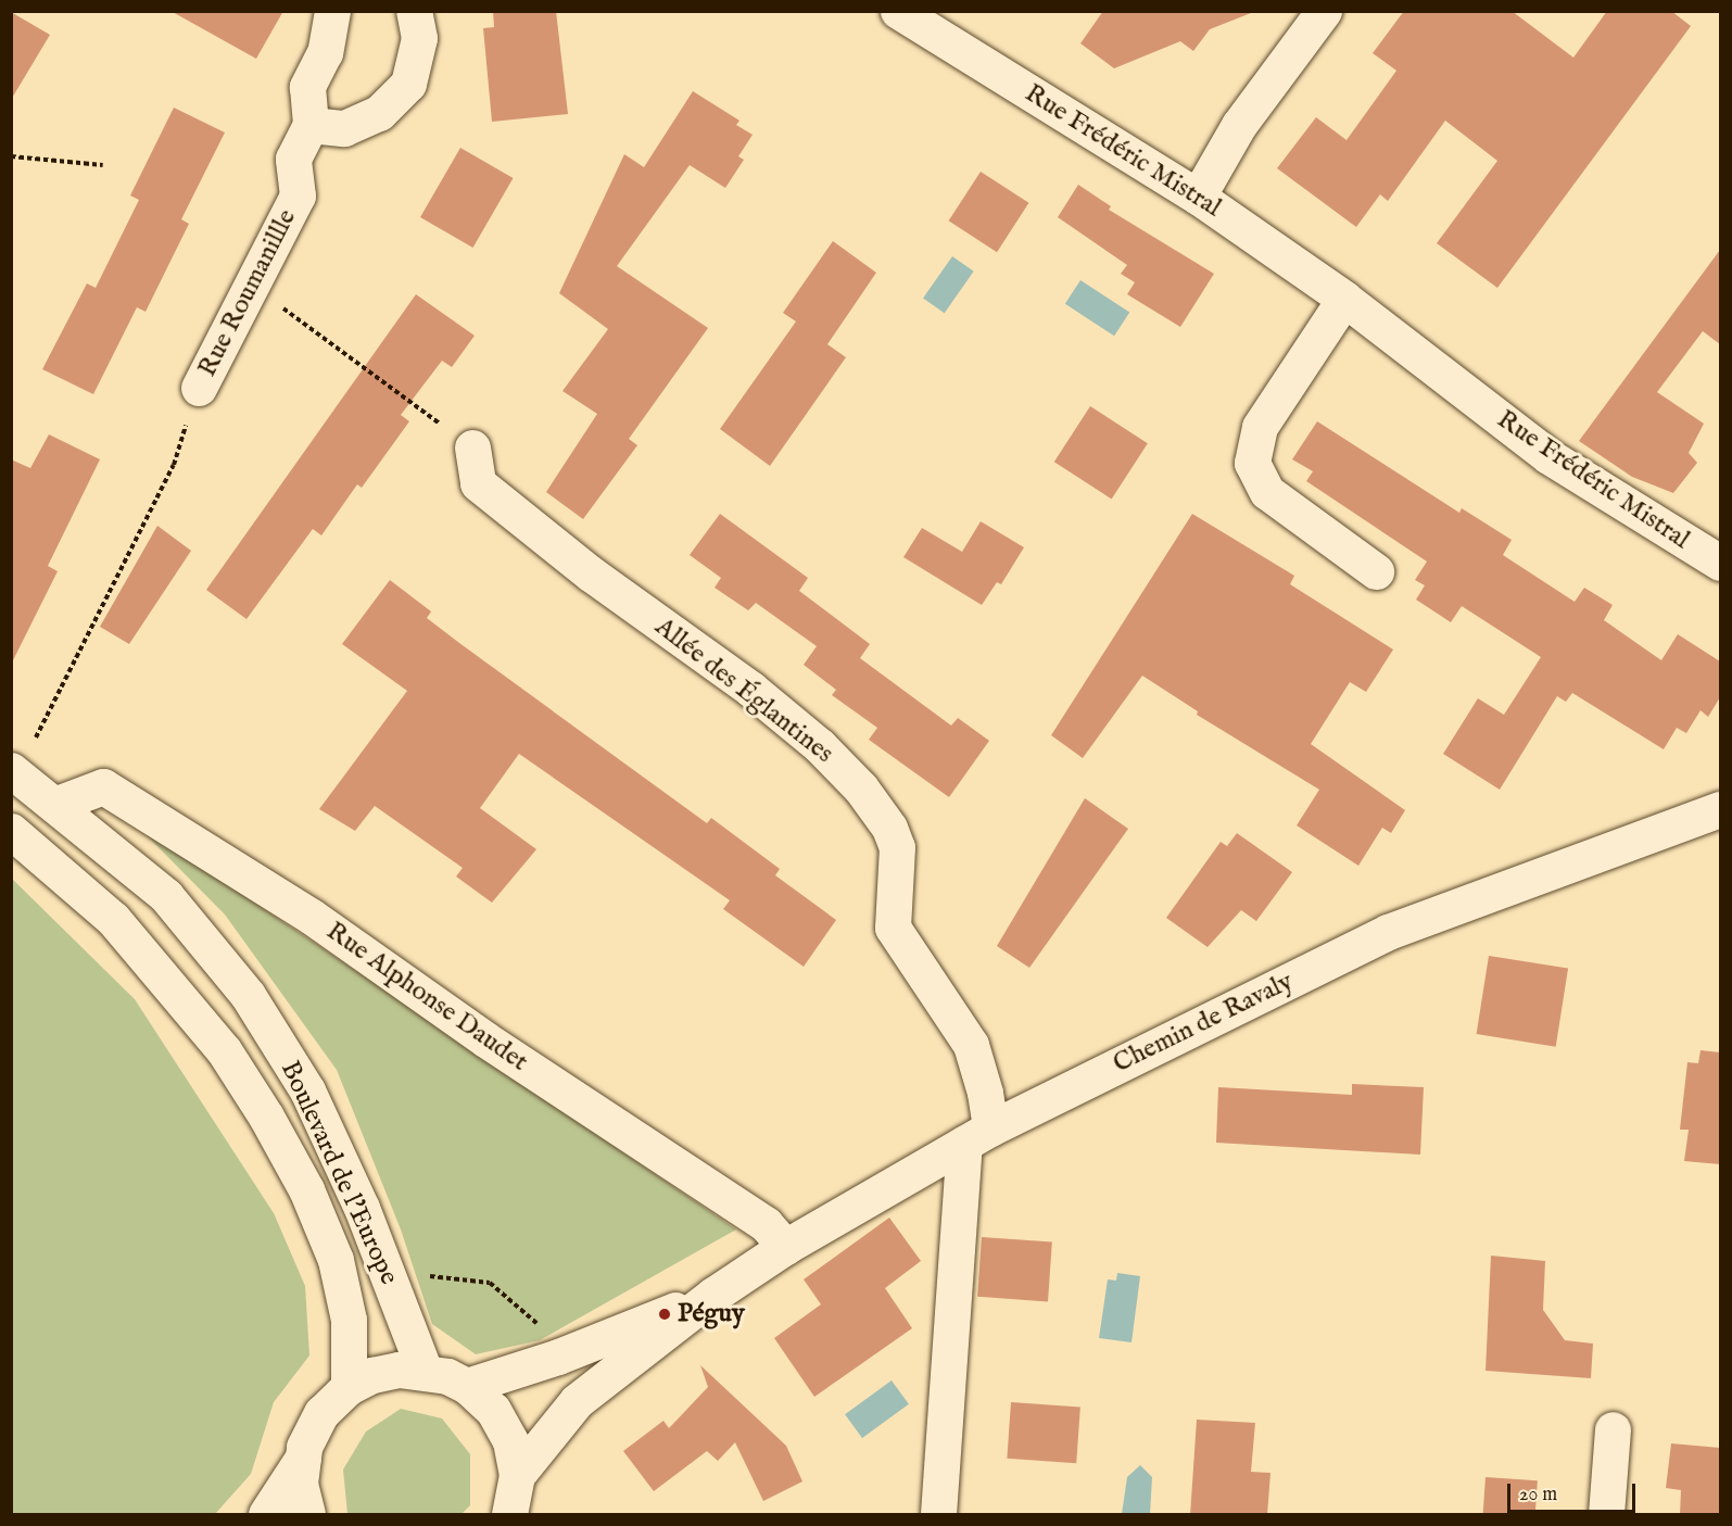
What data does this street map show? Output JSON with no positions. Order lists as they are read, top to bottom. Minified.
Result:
{"streets":{"street":["Rue Frédéric Mistral","Rue Roumanillle","Allée des Églantines","Rue Alphonse Daudet","Chemin de Ravaly","Boulevard de l'Europe"]},"crossings":[["Allée des Églantines","Chemin de Ravaly"],["Rue Alphonse Daudet","Chemin de Ravaly"],["Rue Alphonse Daudet","Boulevard de l'Europe"]],"places":["Péguy"],"scale_bar":"20 m"}
